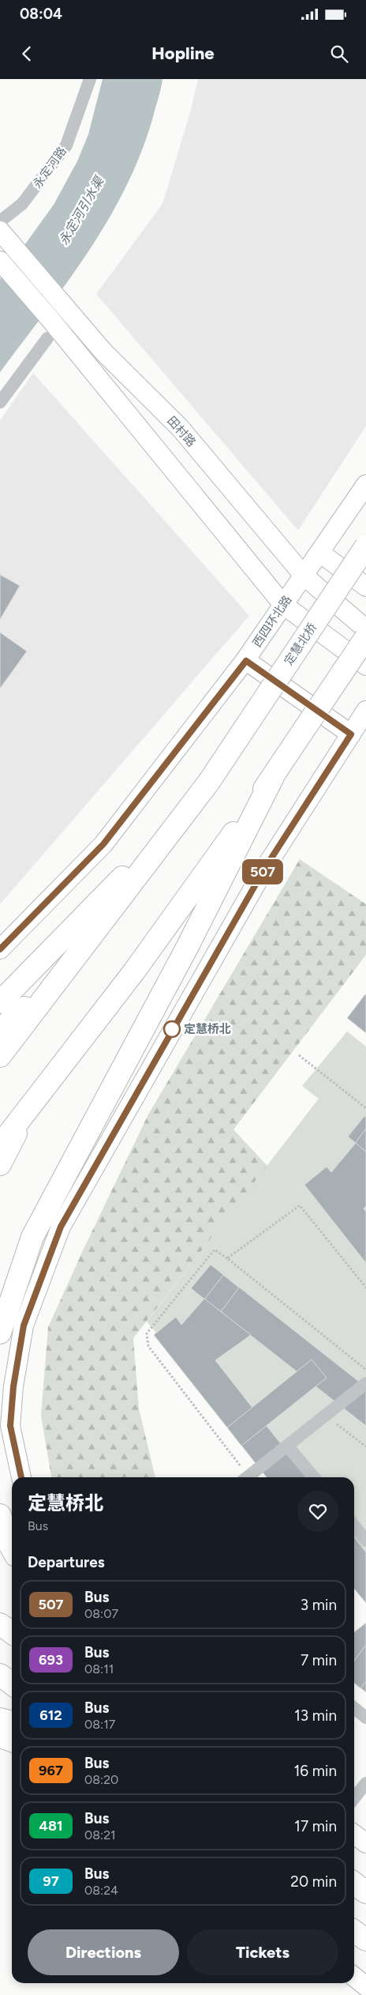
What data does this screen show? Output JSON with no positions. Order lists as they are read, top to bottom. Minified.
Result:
{"streets":{"highway":["定慧北桥"],"main road":["田村路","西四环北路"],"street":["永定河路"]},"crossings":[["永定河路","田村路"],["田村路","西四环北路"]],"water":["永定河引水渠"],"places":["定慧桥北"],"lines":["bus line 507"],"page":{"status":"08:04","header":"Hopline","on_map":"507","heading":[["定慧桥北","Bus"],"Departures"],"list":[{"mark":"507","name":"Bus","note":"08:07","value":"3 min"},{"mark":"693","name":"Bus","note":"08:11","value":"7 min"},{"mark":"612","name":"Bus","note":"08:17","value":"13 min"},{"mark":"967","name":"Bus","note":"08:20","value":"16 min"},{"mark":"481","name":"Bus","note":"08:21","value":"17 min"},{"mark":"97","name":"Bus","note":"08:24","value":"20 min"}],"buttons":["Directions","Tickets"]}}
